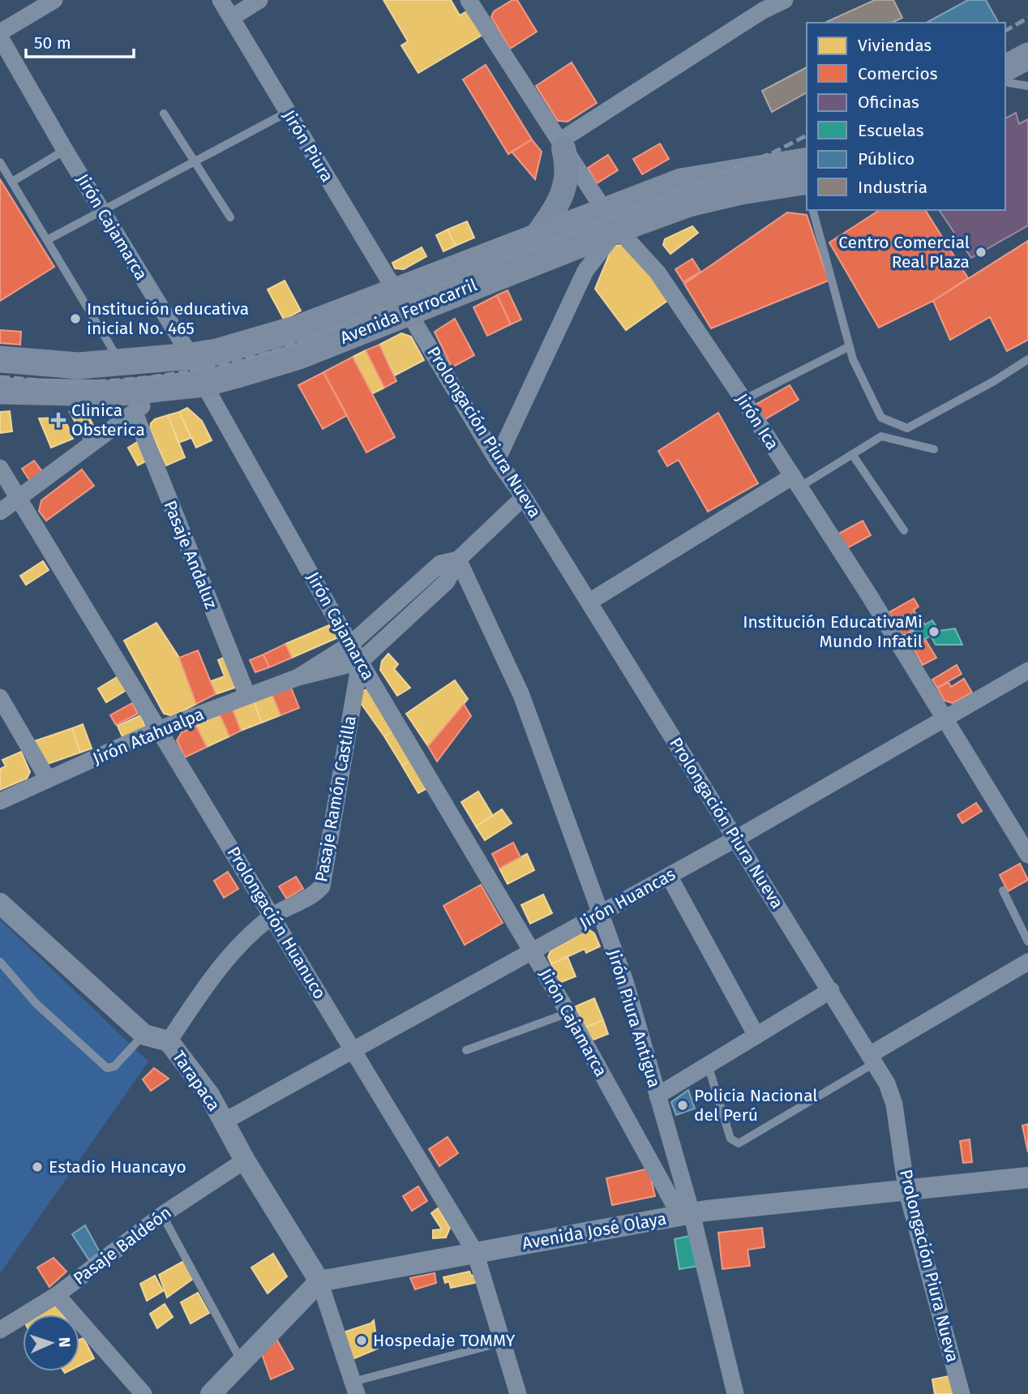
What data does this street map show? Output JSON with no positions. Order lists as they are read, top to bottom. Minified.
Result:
{"streets":{"main road":["Avenida Ferrocarril"],"street":["Jirón Piura","Jirón Cajamarca","Jirón Ica","Prolongación Piura Nueva","Pasaje Andaluz","Jirón Atahualpa","Pasaje Ramón Castilla","Jirón Huancas","Prolongación Huanuco","Jirón Piura Antigua","Tarapaca","Avenida José Olaya","Pasaje Baldeón"]},"crossings":[["Jirón Piura","Avenida Ferrocarril"],["Jirón Piura","Prolongación Piura Nueva"],["Jirón Cajamarca","Avenida Ferrocarril"],["Jirón Cajamarca","Jirón Atahualpa"],["Jirón Cajamarca","Pasaje Ramón Castilla"],["Jirón Cajamarca","Jirón Huancas"],["Jirón Cajamarca","Jirón Piura Antigua"],["Jirón Cajamarca","Avenida José Olaya"],["Avenida Ferrocarril","Jirón Ica"],["Avenida Ferrocarril","Prolongación Piura Nueva"],["Jirón Ica","Jirón Huancas"],["Prolongación Piura Nueva","Jirón Atahualpa"],["Prolongación Piura Nueva","Jirón Huancas"],["Prolongación Piura Nueva","Avenida José Olaya"],["Pasaje Andaluz","Jirón Atahualpa"],["Jirón Atahualpa","Pasaje Ramón Castilla"],["Jirón Atahualpa","Prolongación Huanuco"],["Jirón Atahualpa","Jirón Piura Antigua"],["Pasaje Ramón Castilla","Prolongación Huanuco"],["Pasaje Ramón Castilla","Tarapaca"],["Jirón Huancas","Prolongación Huanuco"],["Jirón Huancas","Jirón Piura Antigua"],["Jirón Huancas","Tarapaca"],["Prolongación Huanuco","Avenida José Olaya"],["Jirón Piura Antigua","Avenida José Olaya"],["Tarapaca","Avenida José Olaya"],["Tarapaca","Pasaje Baldeón"]],"places":{"other":["Centro Comercial Real Plaza","Institución educativa inicial No. 465","Institución EducativaMi Mundo Infatil","Policia Nacional del Perú","Estadio Huancayo","Hospedaje TOMMY"],"health":["Clinica Obsterica"]},"legend":["Viviendas","Comercios","Oficinas","Escuelas","Público","Industria"],"scale_bar":"50 m","north":"right"}
